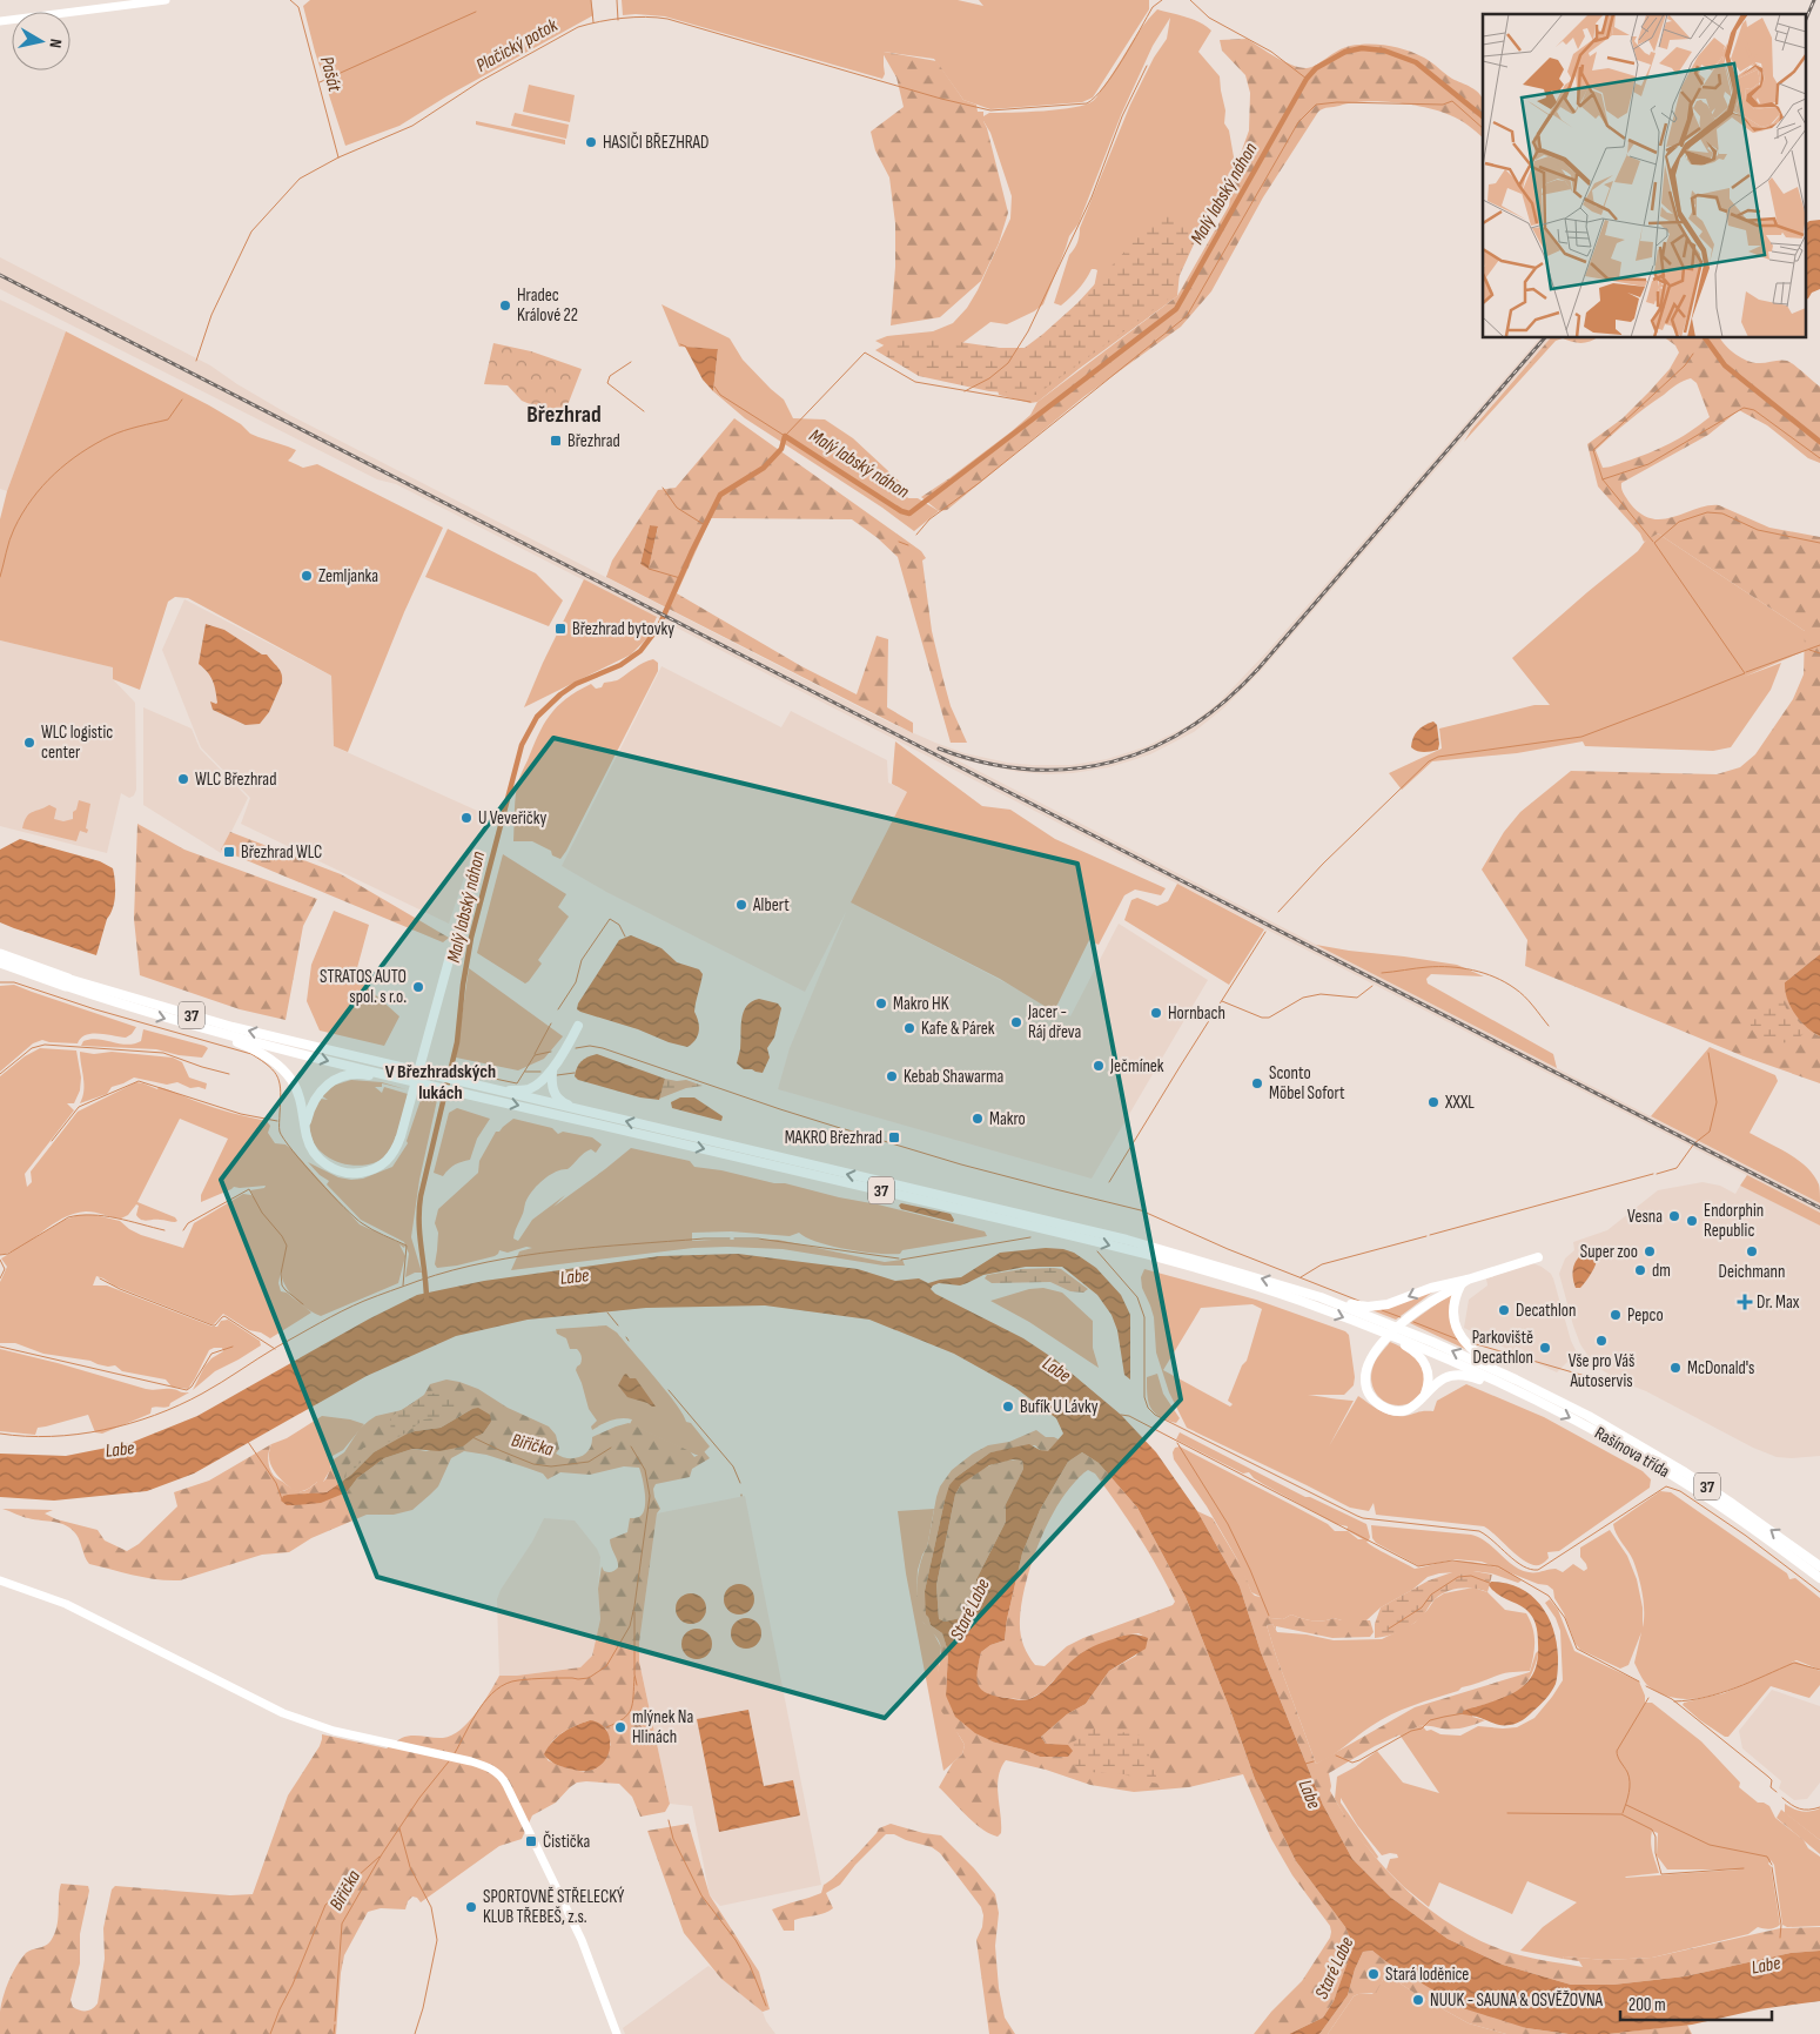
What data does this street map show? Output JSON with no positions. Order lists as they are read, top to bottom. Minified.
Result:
{"streets":{"highway":["37"],"main road":["Rašínova třída"]},"crossings":[["37","Rašínova třída"]],"districts":["Březhrad","V Březhradských lukách"],"water":["Plačický potok","Pašát","Malý labský náhon","Labe","Biřička","Staré Labe"],"places":{"other":["HASIČI BŘEZHRAD","Hradec Králové 22","Zemljanka","WLC logistic center","WLC Březhrad","U Veveřičky","Albert","STRATOS AUTO spol. s r.o.","Makro HK","Hornbach","Jacer - Ráj dřeva","Kafe & Párek","Ječmínek","Kebab Shawarma","Sconto Möbel Sofort","XXXL","Makro","Vesna","Endorphin Republic","Super zoo","Deichmann","dm","Decathlon","Pepco","Vše pro Váš Autoservis","Parkoviště Decathlon","McDonald's","Bufík U Lávky","mlýnek Na Hlinách","SPORTOVNĚ STŘELECKÝ KLUB TŘEBEŠ, z.s.","Stará loděnice","NUUK - SAUNA & OSVĚŽOVNA"],"transit":["Březhrad","Březhrad bytovky","Březhrad WLC","MAKRO Březhrad","Čistička"],"health":["Dr. Max"]},"scale_bar":"200 m","north":"right"}
